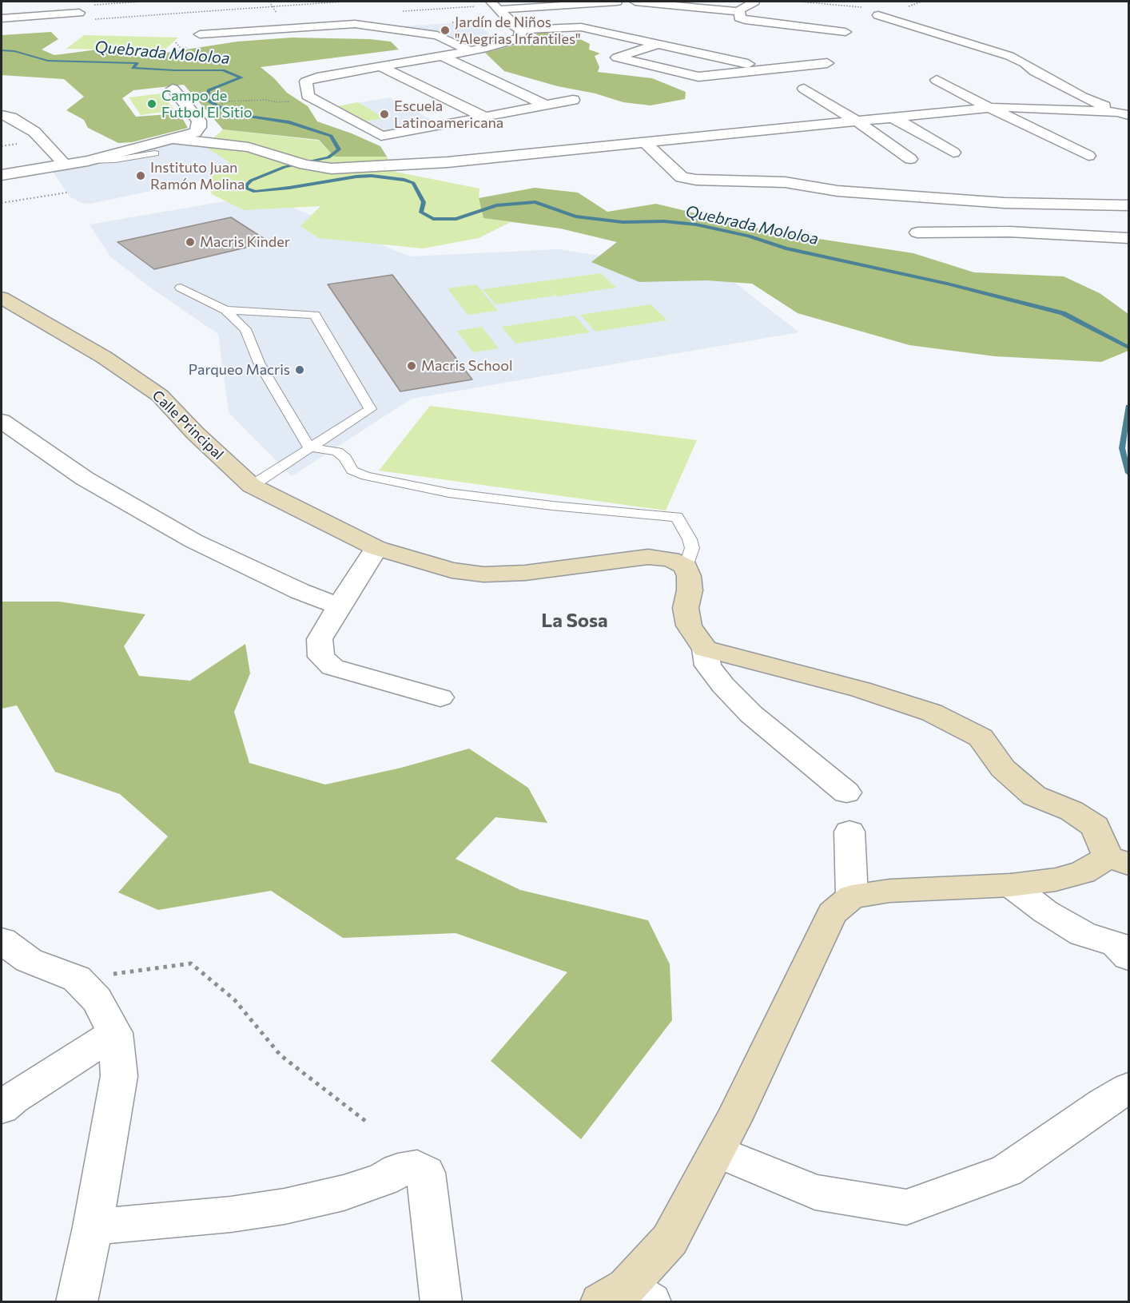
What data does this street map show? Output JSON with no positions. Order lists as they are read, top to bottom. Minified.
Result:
{"streets":{"street":["Calle Principal"]},"districts":["La Sosa"],"water":["Quebrada Mololoa"],"places":["Jardín de Niños \"Alegrias Infantiles\"","Campo de Futbol El Sitio","Escuela Latinoamericana","Instituto Juan Ramón Molina","Macris Kinder","Macris School","Parqueo Macris"]}
